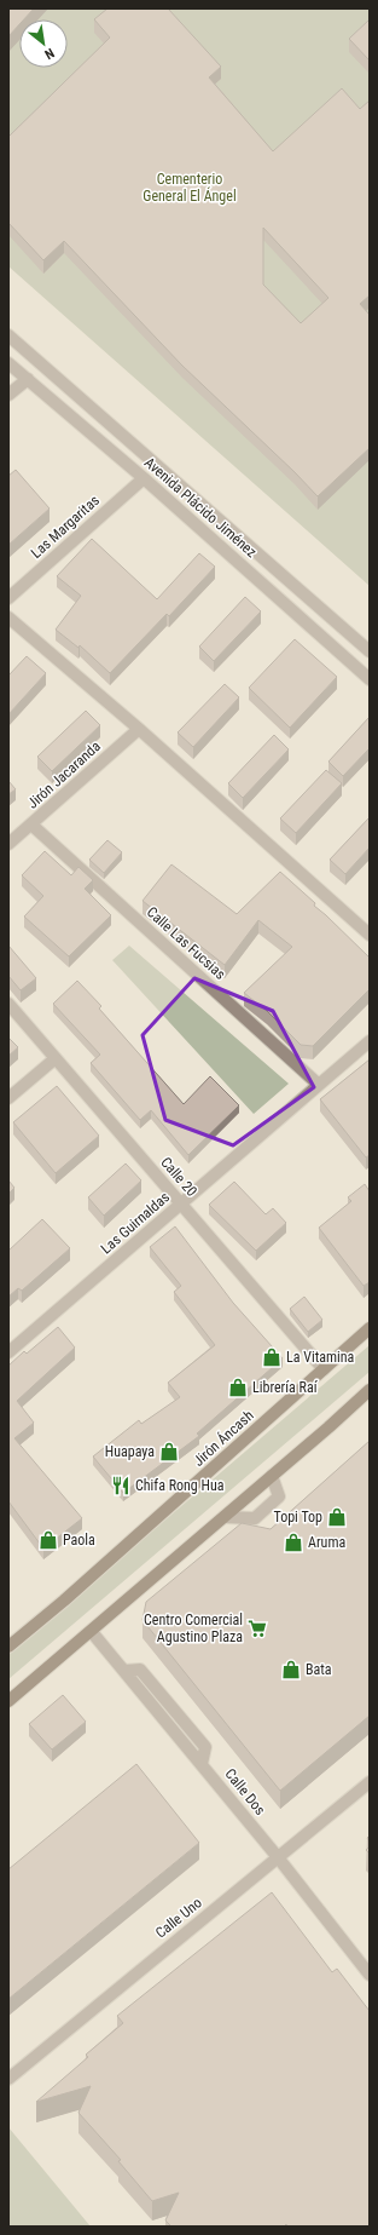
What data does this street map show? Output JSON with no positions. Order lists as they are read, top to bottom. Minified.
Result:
{"streets":{"main road":["Jirón Áncash"],"street":["Avenida Plácido Jiménez","Las Margaritas","Jirón Jacaranda","Calle Las Fucsias","Calle 20","Las Guirnaldas","Calle Dos","Calle Uno"]},"crossings":[["Avenida Plácido Jiménez","Las Margaritas"],["Jirón Jacaranda","Calle Las Fucsias"],["Calle Las Fucsias","Las Guirnaldas"],["Calle 20","Las Guirnaldas"],["Calle 20","Jirón Áncash"],["Calle Dos","Calle Uno"]],"parks":["Cementerio General El Ángel"],"places":{"shop":["La Vitamina","Librería Raí","Huapaya","Topi Top","Paola","Aruma","Bata"],"restaurant":["Chifa Rong Hua"],"supermarket":["Centro Comercial Agustino Plaza"]},"north":"bottom right"}
